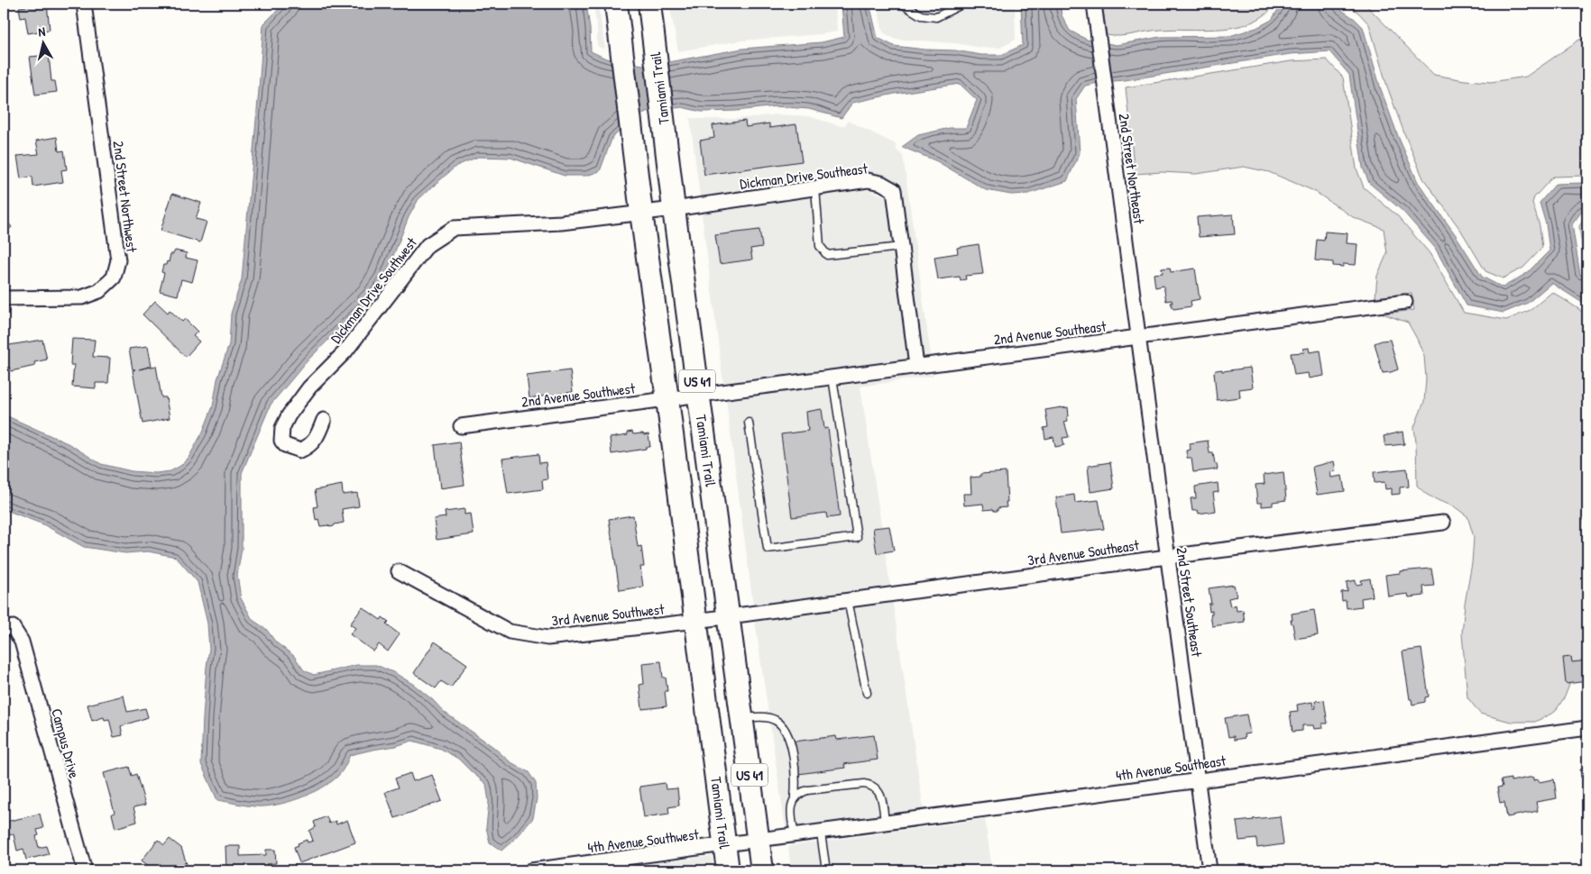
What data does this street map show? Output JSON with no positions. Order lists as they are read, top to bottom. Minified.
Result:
{"streets":{"main road":["Tamiami Trail","US 41"],"street":["2nd Street Northeast","Dickman Drive Southeast","2nd Street Northwest","Dickman Drive Southwest","2nd Avenue Southeast","2nd Avenue Southwest","3rd Avenue Southeast","2nd Street Southeast","3rd Avenue Southwest","Campus Drive","4th Avenue Southeast","4th Avenue Southwest"]},"crossings":[["Tamiami Trail","Dickman Drive Southeast"],["Tamiami Trail","Dickman Drive Southwest"],["Tamiami Trail","2nd Avenue Southeast"],["Tamiami Trail","2nd Avenue Southwest"],["Tamiami Trail","3rd Avenue Southeast"],["Tamiami Trail","3rd Avenue Southwest"],["Tamiami Trail","4th Avenue Southeast"],["Tamiami Trail","4th Avenue Southwest"],["2nd Street Northeast","2nd Avenue Southeast"],["2nd Street Northeast","2nd Street Southeast"],["Dickman Drive Southeast","Dickman Drive Southwest"],["Dickman Drive Southeast","2nd Avenue Southeast"],["2nd Avenue Southeast","2nd Avenue Southwest"],["2nd Avenue Southeast","2nd Street Southeast"],["3rd Avenue Southeast","2nd Street Southeast"],["3rd Avenue Southeast","3rd Avenue Southwest"],["2nd Street Southeast","4th Avenue Southeast"],["4th Avenue Southeast","4th Avenue Southwest"]],"north":"top"}
